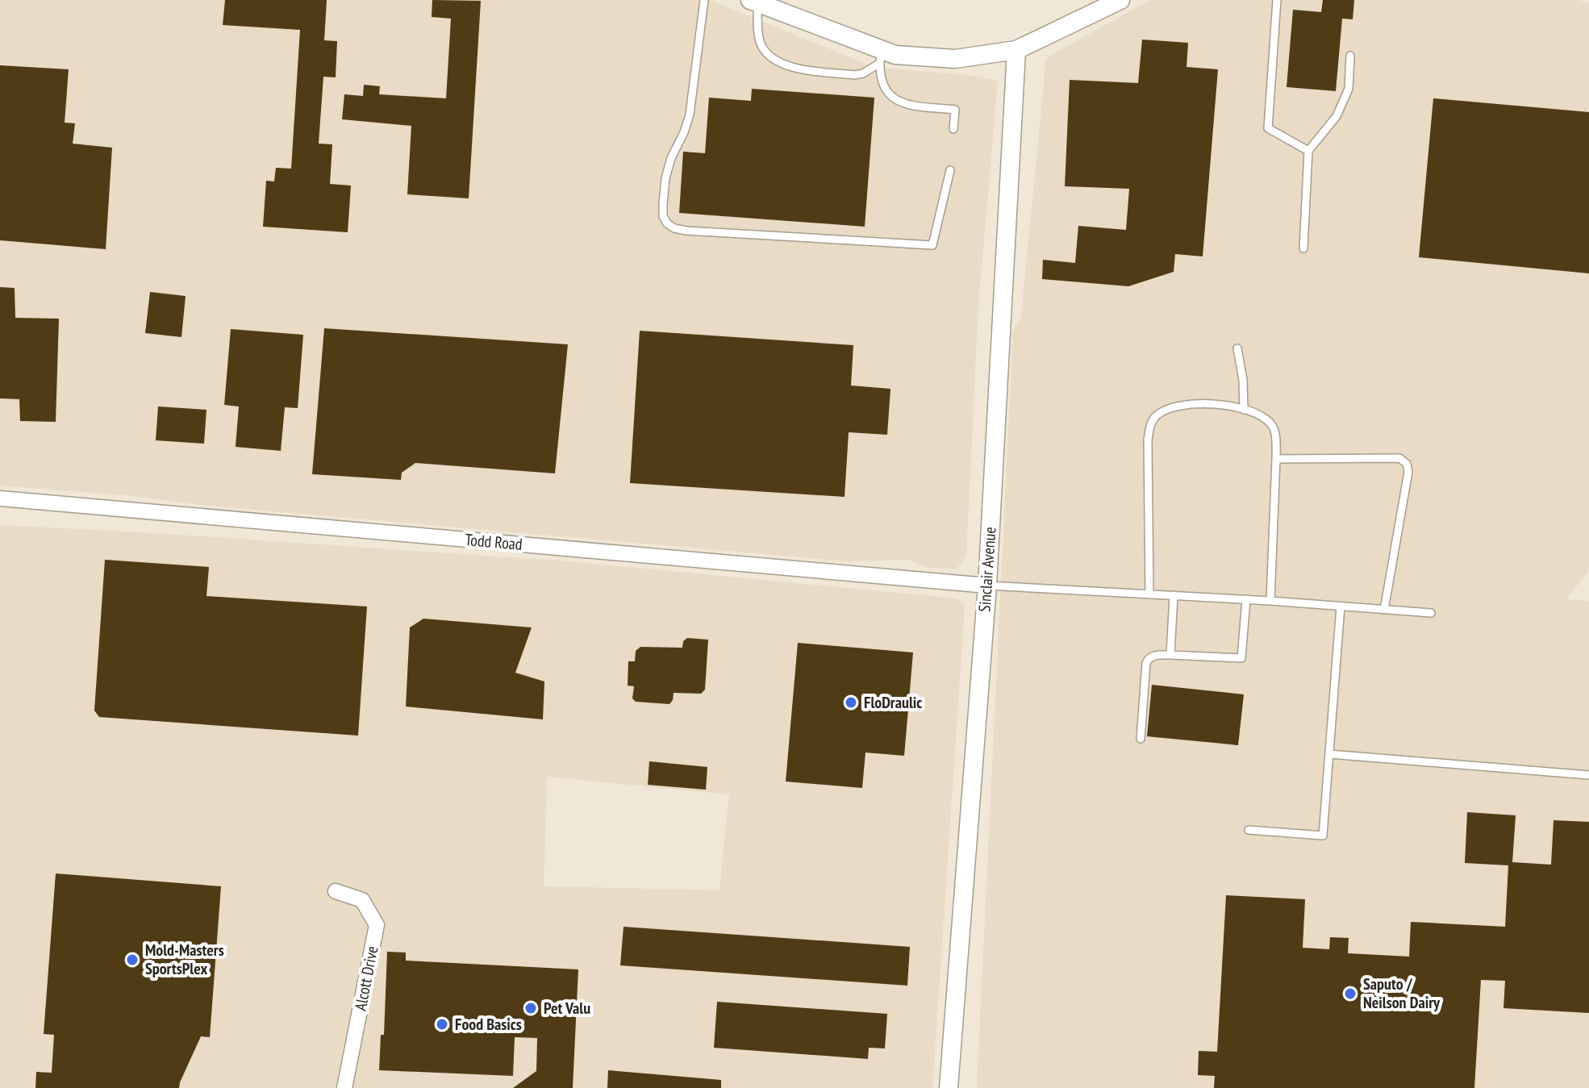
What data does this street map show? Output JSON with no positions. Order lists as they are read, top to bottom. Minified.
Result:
{"streets":{"street":["Todd Road","Sinclair Avenue","Alcott Drive"]},"crossings":[["Todd Road","Sinclair Avenue"]],"places":["FloDraulic","Mold-Masters SportsPlex","Saputo / Neilson Dairy","Pet Valu","Food Basics"]}
